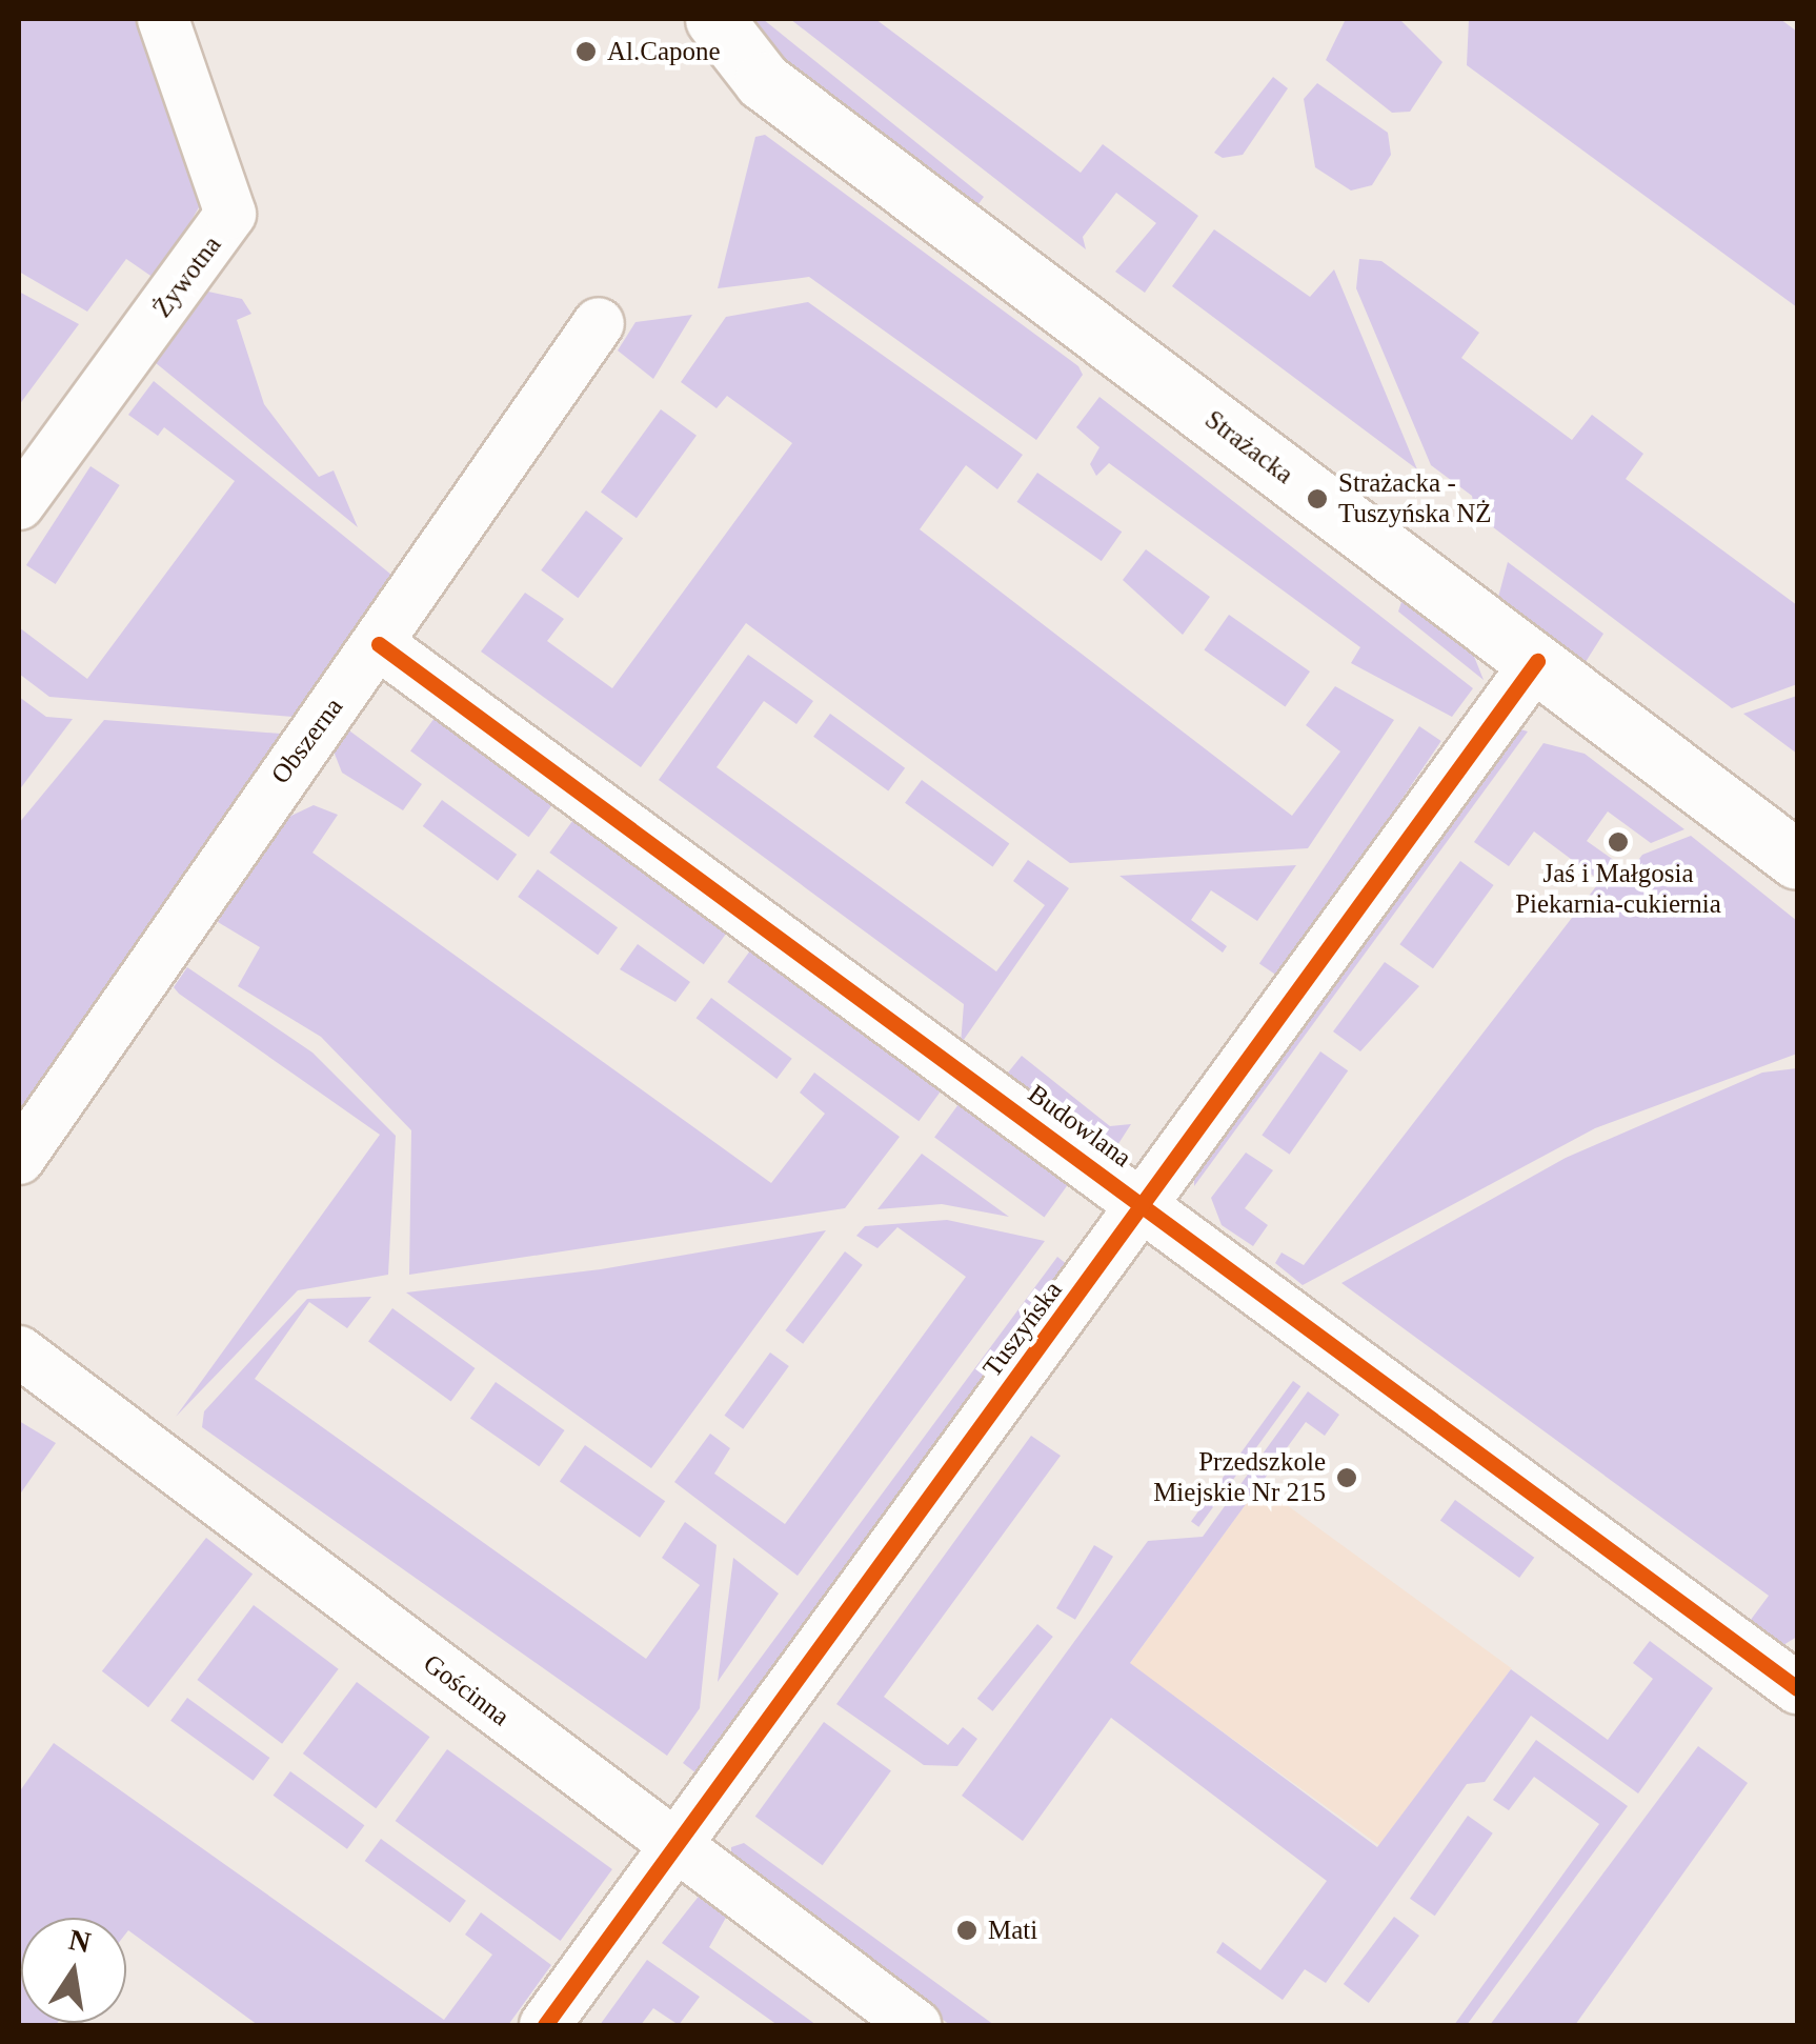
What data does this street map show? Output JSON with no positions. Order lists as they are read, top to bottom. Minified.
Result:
{"streets":{"street":["Żywotna","Strażacka","Obszerna","Budowlana","Tuszyńska","Gościnna"]},"crossings":[["Strażacka","Tuszyńska"],["Obszerna","Budowlana"],["Budowlana","Tuszyńska"],["Tuszyńska","Gościnna"]],"places":["Al.Capone","Strażacka - Tuszyńska NŻ","Jaś i Małgosia Piekarnia-cukiernia","Przedszkole Miejskie Nr 215","Mati"],"north":"top"}
